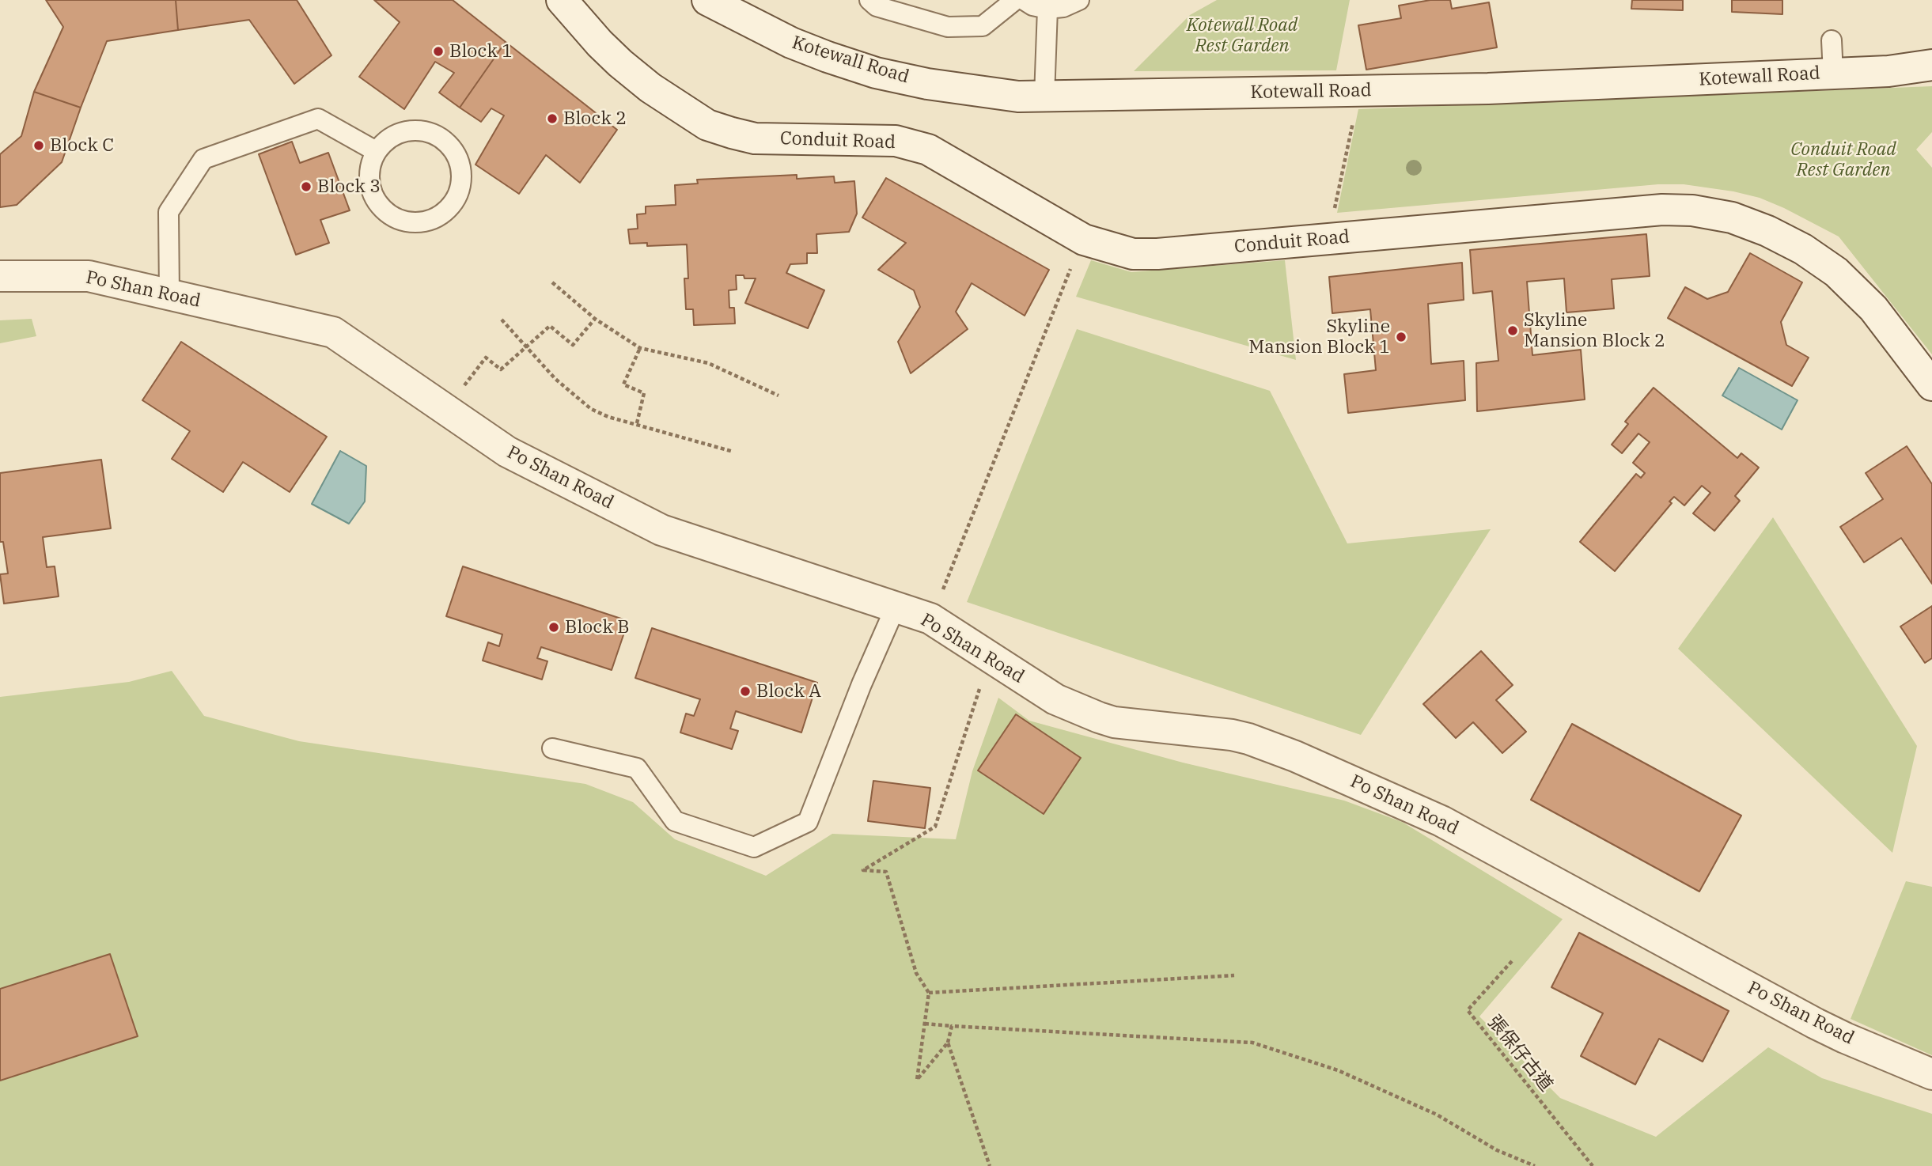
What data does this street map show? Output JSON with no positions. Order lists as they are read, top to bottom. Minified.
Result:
{"streets":{"street":["Kotewall Road","Conduit Road","Po Shan Road"],"path":["張保仔古道"]},"parks":["Kotewall Road Rest Garden","Conduit Road Rest Garden"],"places":["Block 1","Block 2","Block C","Block 3","Skyline Mansion Block 2","Skyline Mansion Block 1","Block B","Block A"]}
